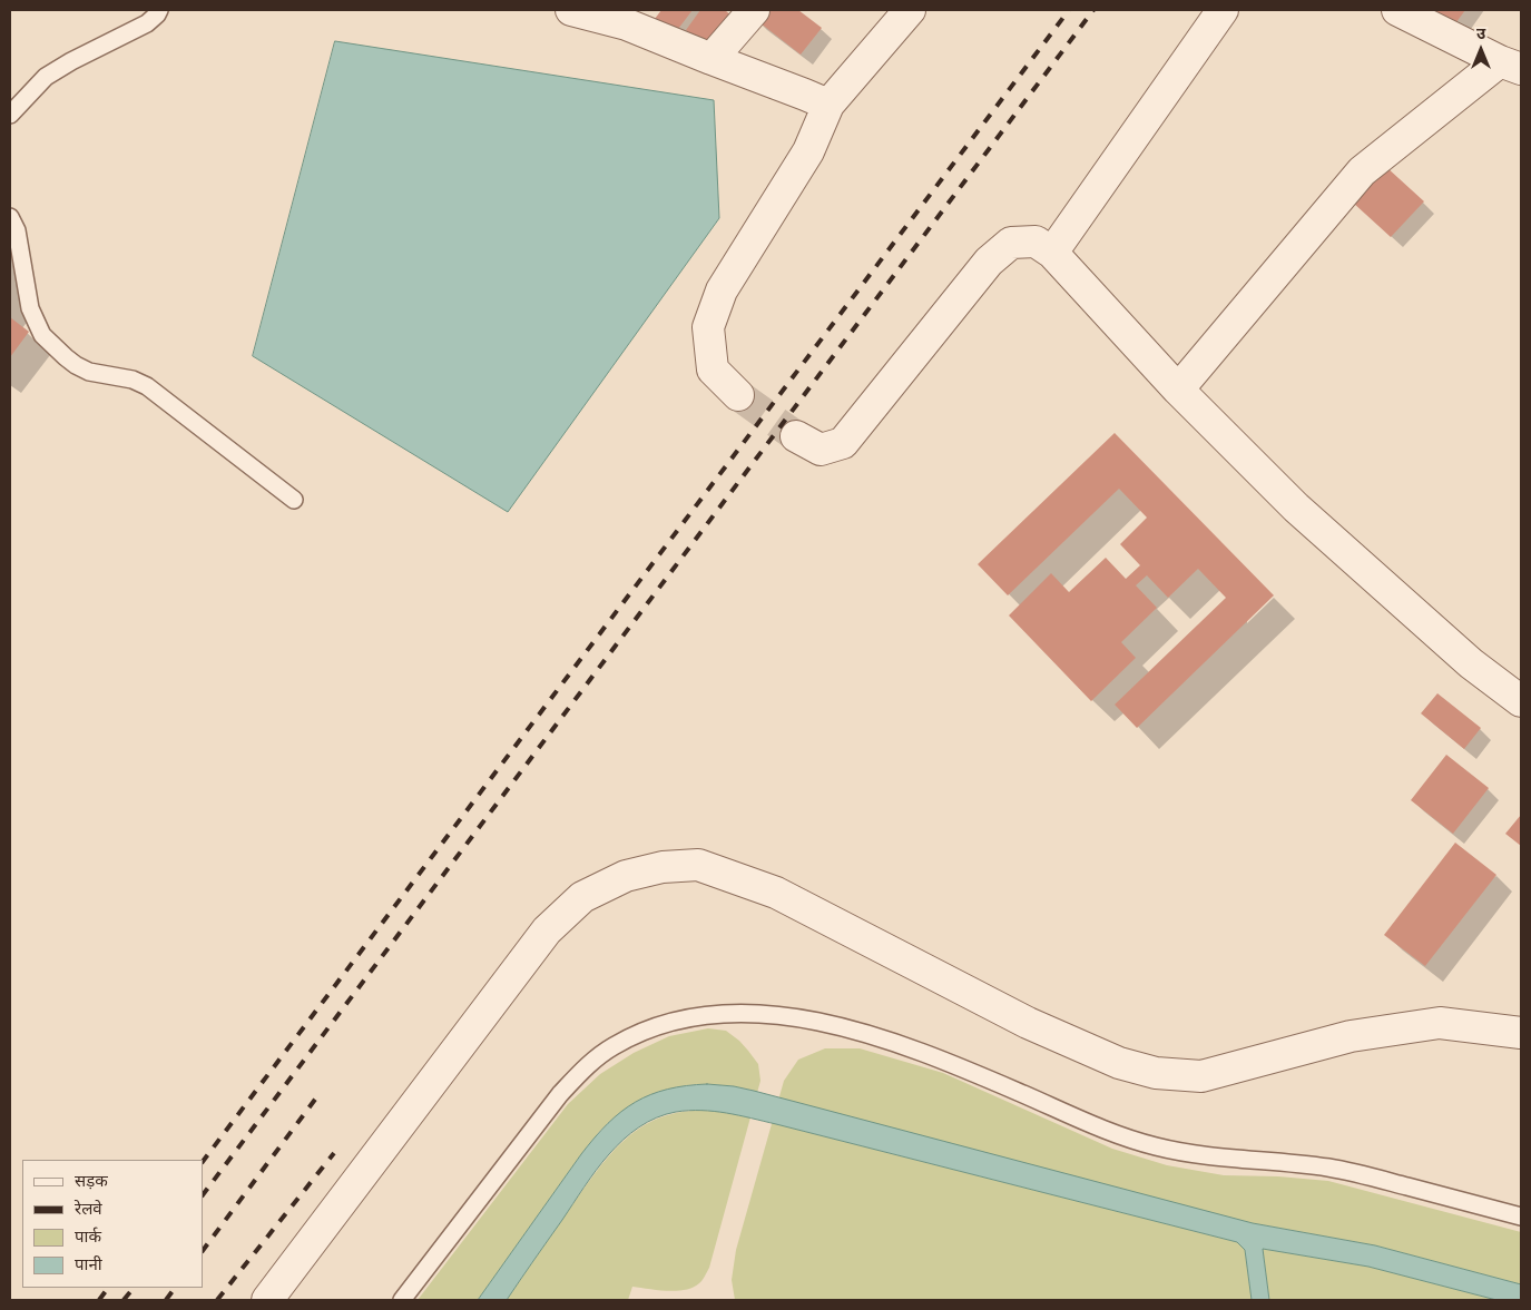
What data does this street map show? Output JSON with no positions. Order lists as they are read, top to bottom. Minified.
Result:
{"legend":["सड़क","रेलवे","पार्क","पानी"],"north":"top"}
